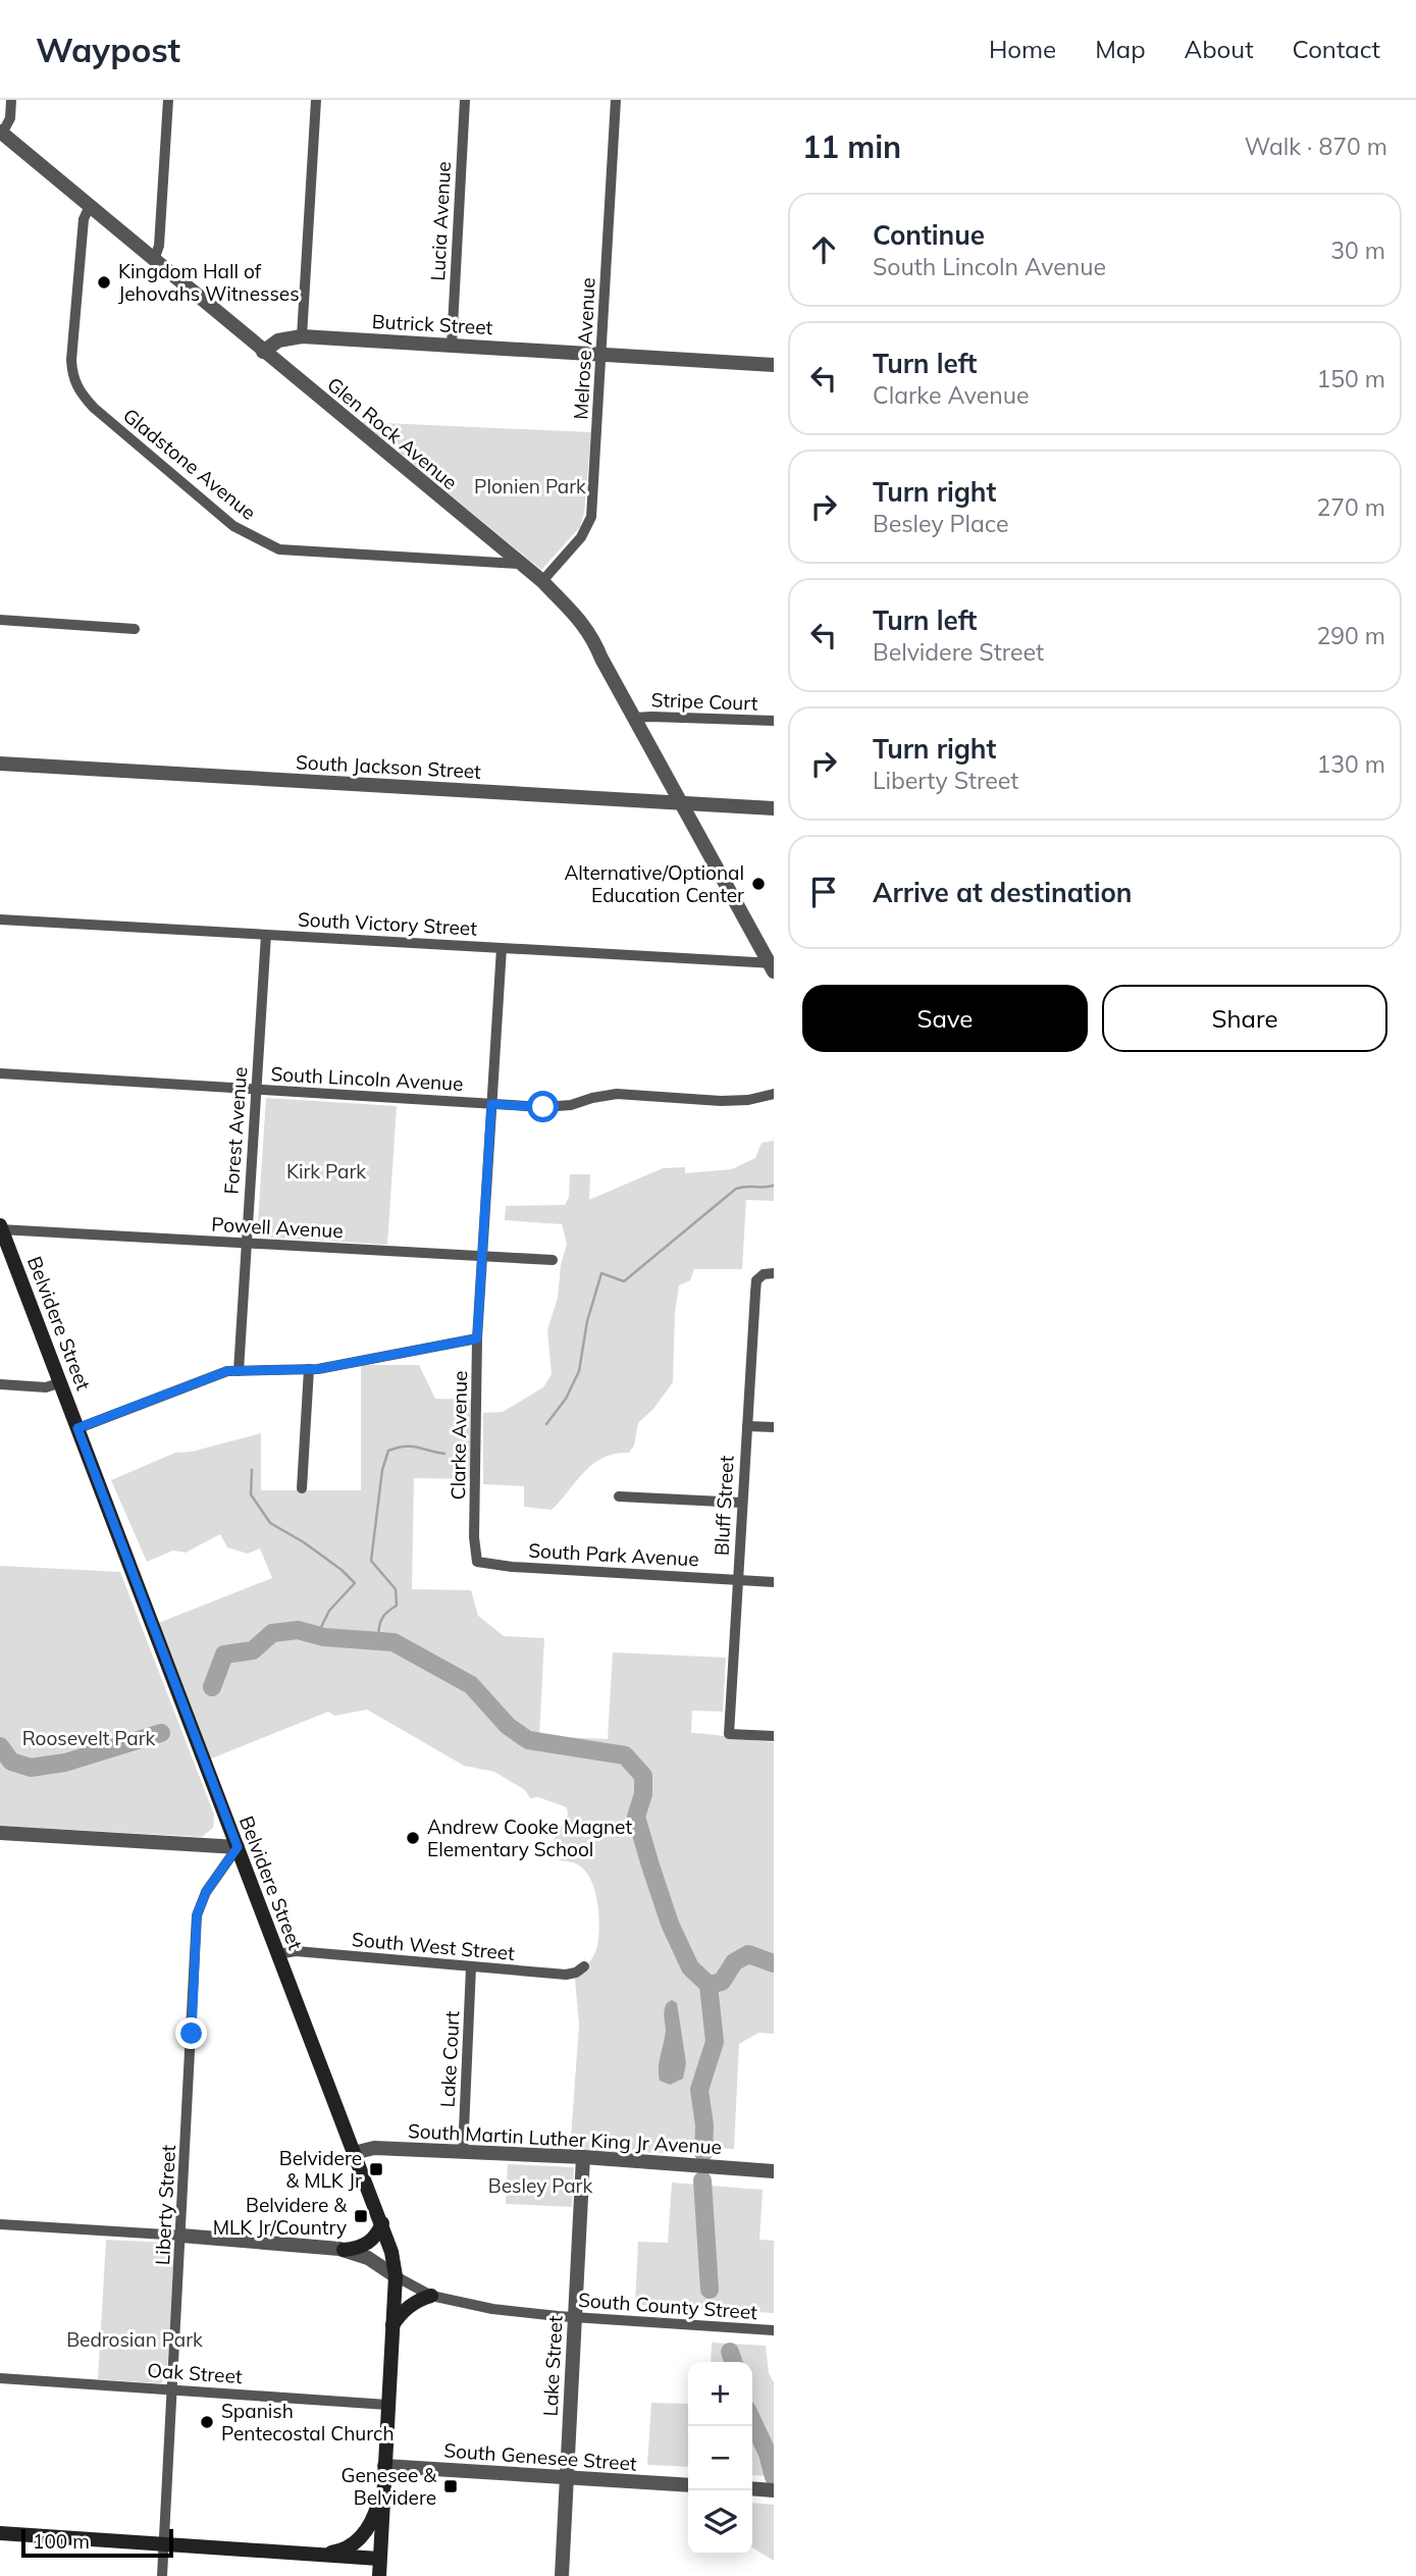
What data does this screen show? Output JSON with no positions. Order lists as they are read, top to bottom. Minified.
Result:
{"streets":{"main road":["Belvidere Street"],"street":["Lucia Avenue","Butrick Street","Melrose Avenue","Glen Rock Avenue","Gladstone Avenue","Stripe Court","South Jackson Street","South Victory Street","South Lincoln Avenue","Forest Avenue","Powell Avenue","Clarke Avenue","Bluff Street","South Park Avenue","South West Street","Lake Court","South Martin Luther King Jr Avenue","Liberty Street","South County Street","Lake Street","Oak Street","South Genesee Street"]},"crossings":[["Lucia Avenue","Butrick Street"],["Butrick Street","Melrose Avenue"],["Butrick Street","Glen Rock Avenue"],["Melrose Avenue","Glen Rock Avenue"],["Glen Rock Avenue","Gladstone Avenue"],["Glen Rock Avenue","Stripe Court"],["Glen Rock Avenue","South Jackson Street"],["Glen Rock Avenue","South Victory Street"],["South Victory Street","Forest Avenue"],["South Victory Street","Clarke Avenue"],["South Lincoln Avenue","Forest Avenue"],["South Lincoln Avenue","Clarke Avenue"],["Forest Avenue","Powell Avenue"],["Powell Avenue","Belvidere Street"],["Powell Avenue","Clarke Avenue"],["Belvidere Street","South West Street"],["Belvidere Street","South Martin Luther King Jr Avenue"],["Belvidere Street","Liberty Street"],["Belvidere Street","South County Street"],["Belvidere Street","Oak Street"],["Belvidere Street","South Genesee Street"],["Clarke Avenue","South Park Avenue"],["Bluff Street","South Park Avenue"],["South West Street","Lake Court"],["Lake Court","South Martin Luther King Jr Avenue"],["South Martin Luther King Jr Avenue","Lake Street"],["Liberty Street","Oak Street"],["South County Street","Lake Street"],["Lake Street","South Genesee Street"]],"parks":["Plonien Park","Kirk Park","Roosevelt Park","Besley Park","Bedrosian Park"],"places":{"other":["Kingdom Hall of Jehovahs Witnesses","Alternative/Optional Education Center","Andrew Cooke Magnet Elementary School","Spanish Pentecostal Church"],"transit":["Belvidere & MLK Jr","Belvidere & MLK Jr/Country","Genesee & Belvidere"]},"scale_bar":"100 m","page":{"header":"Waypost","nav":["Home","Map","About","Contact"],"heading":["11 min","Walk · 870 m"],"list":[["Continue","South Lincoln Avenue","30 m"],["Turn left","Clarke Avenue","150 m"],["Turn right","Besley Place","270 m"],["Turn left","Belvidere Street","290 m"],["Turn right","Liberty Street","130 m"],"Arrive at destination"],"buttons":["Save","Share"],"map_buttons":["+","−"],"scale":"100 m"}}
